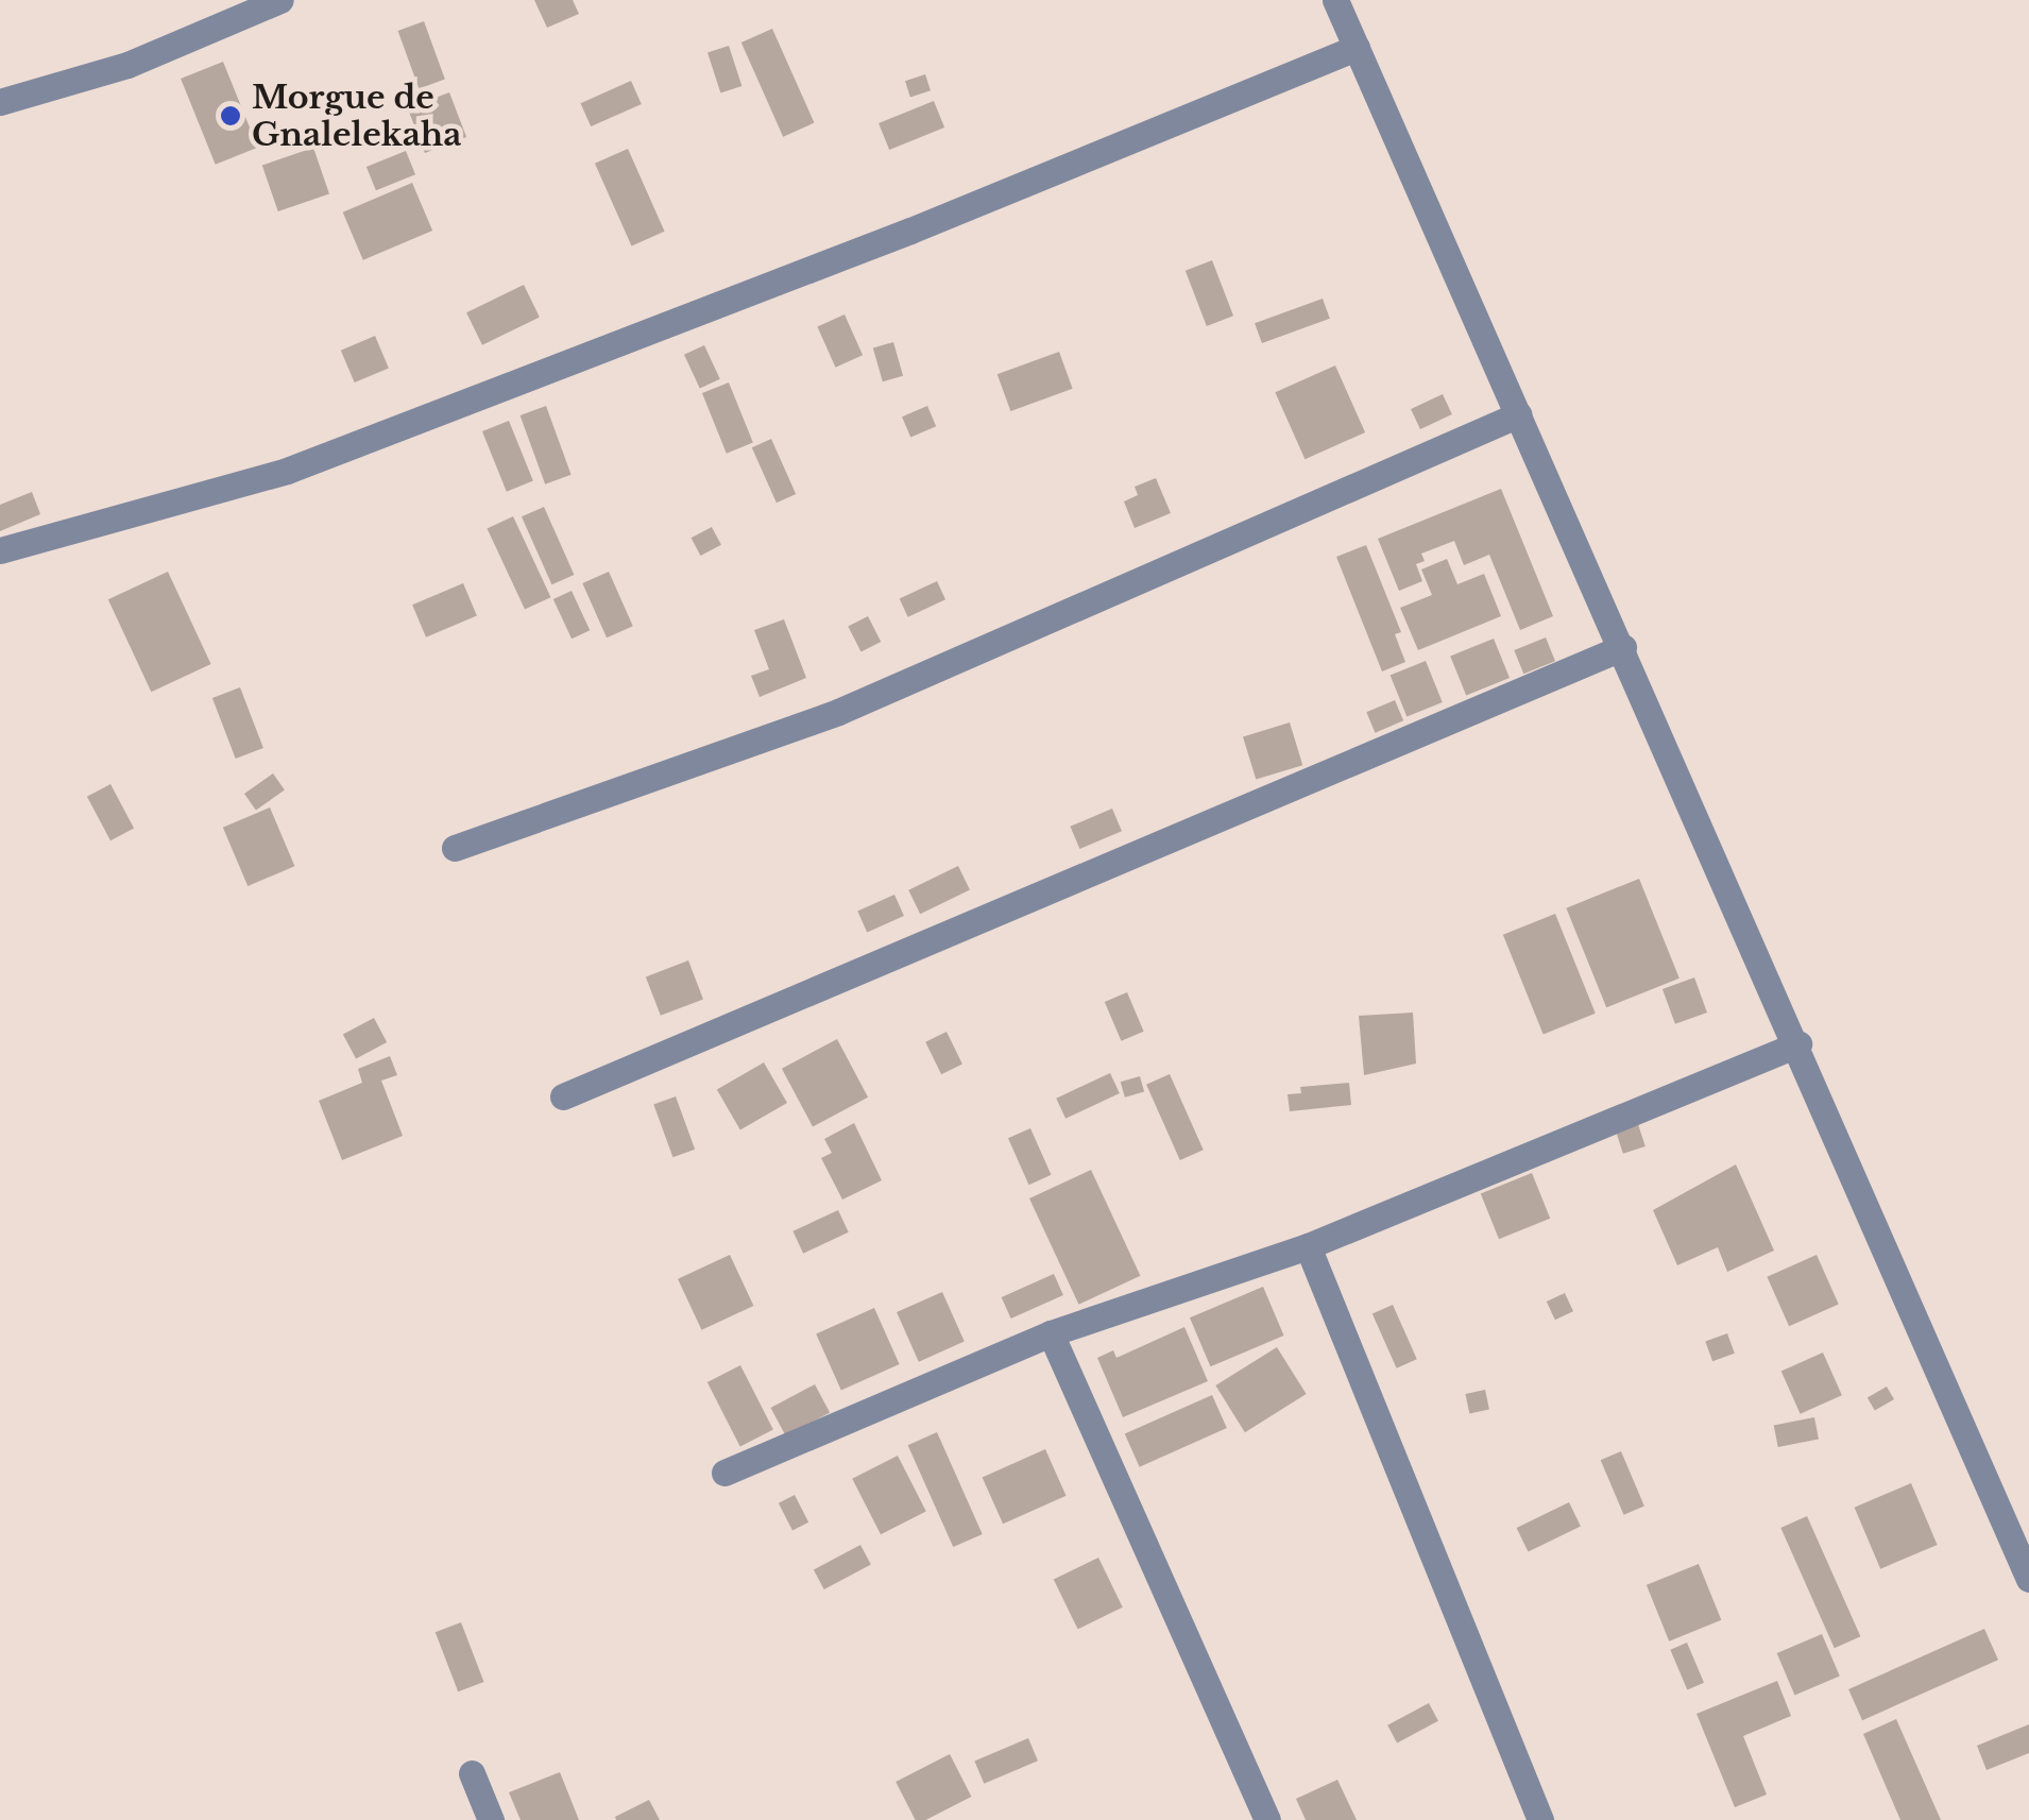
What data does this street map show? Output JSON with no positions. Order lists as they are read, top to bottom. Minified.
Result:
{"places":["Morgue de Gnalelekaha"]}
